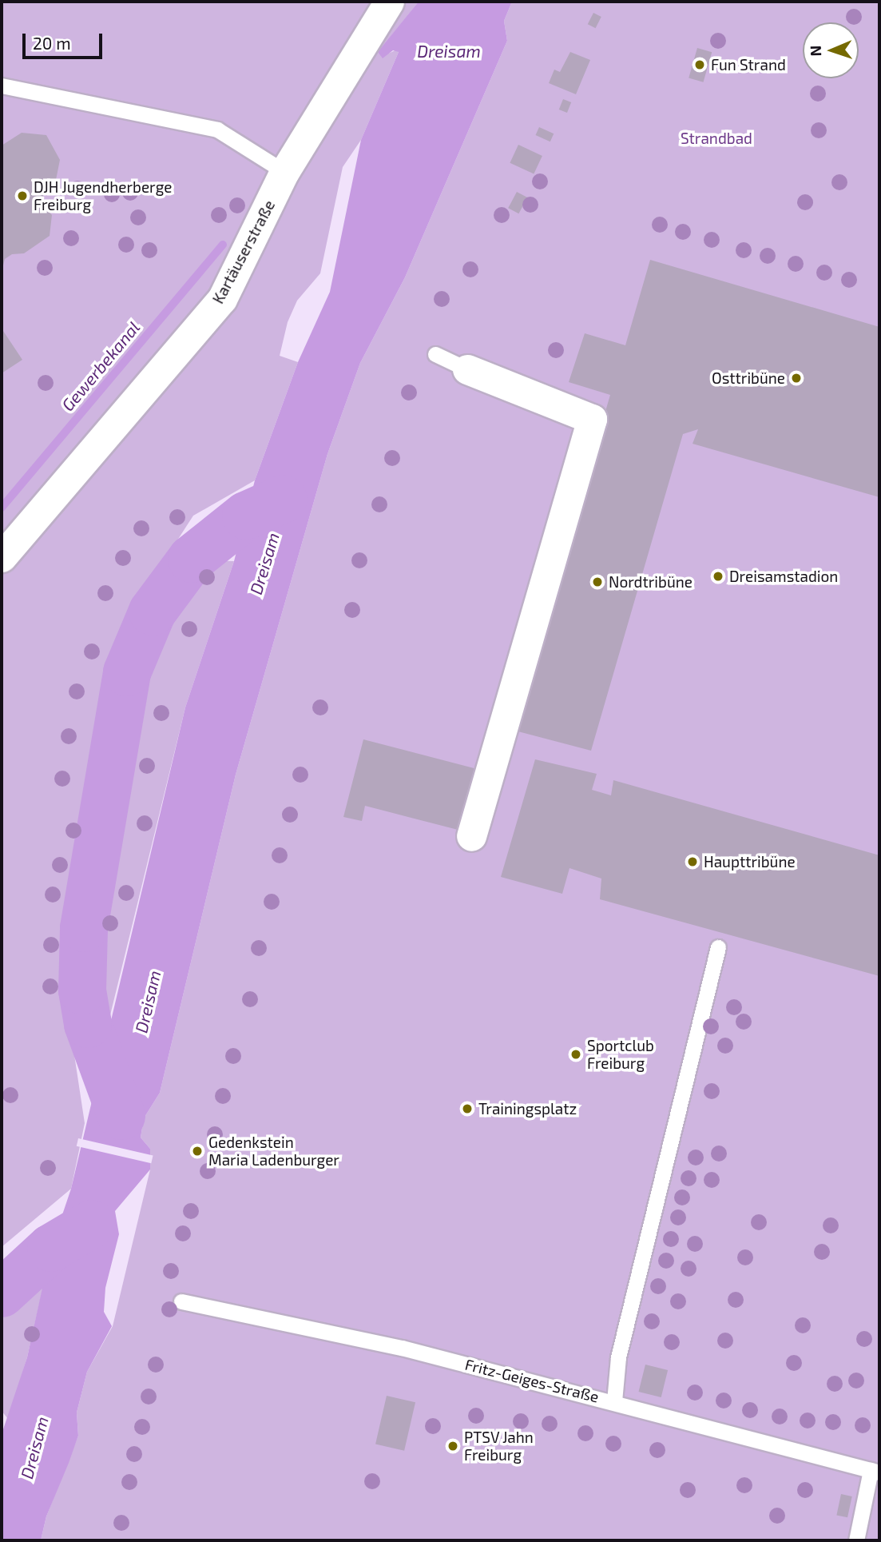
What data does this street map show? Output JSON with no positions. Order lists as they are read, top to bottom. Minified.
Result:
{"streets":{"street":["Kartäuserstraße"],"lane":["Fritz-Geiges-Straße"]},"water":["Dreisam","Gewerbekanal"],"parks":["Strandbad"],"places":["Fun Strand","DJH Jugendherberge Freiburg","Osttribüne","Dreisamstadion","Nordtribüne","Haupttribüne","Sportclub Freiburg","Trainingsplatz","Gedenkstein Maria Ladenburger","PTSV Jahn Freiburg"],"scale_bar":"20 m","north":"left"}
